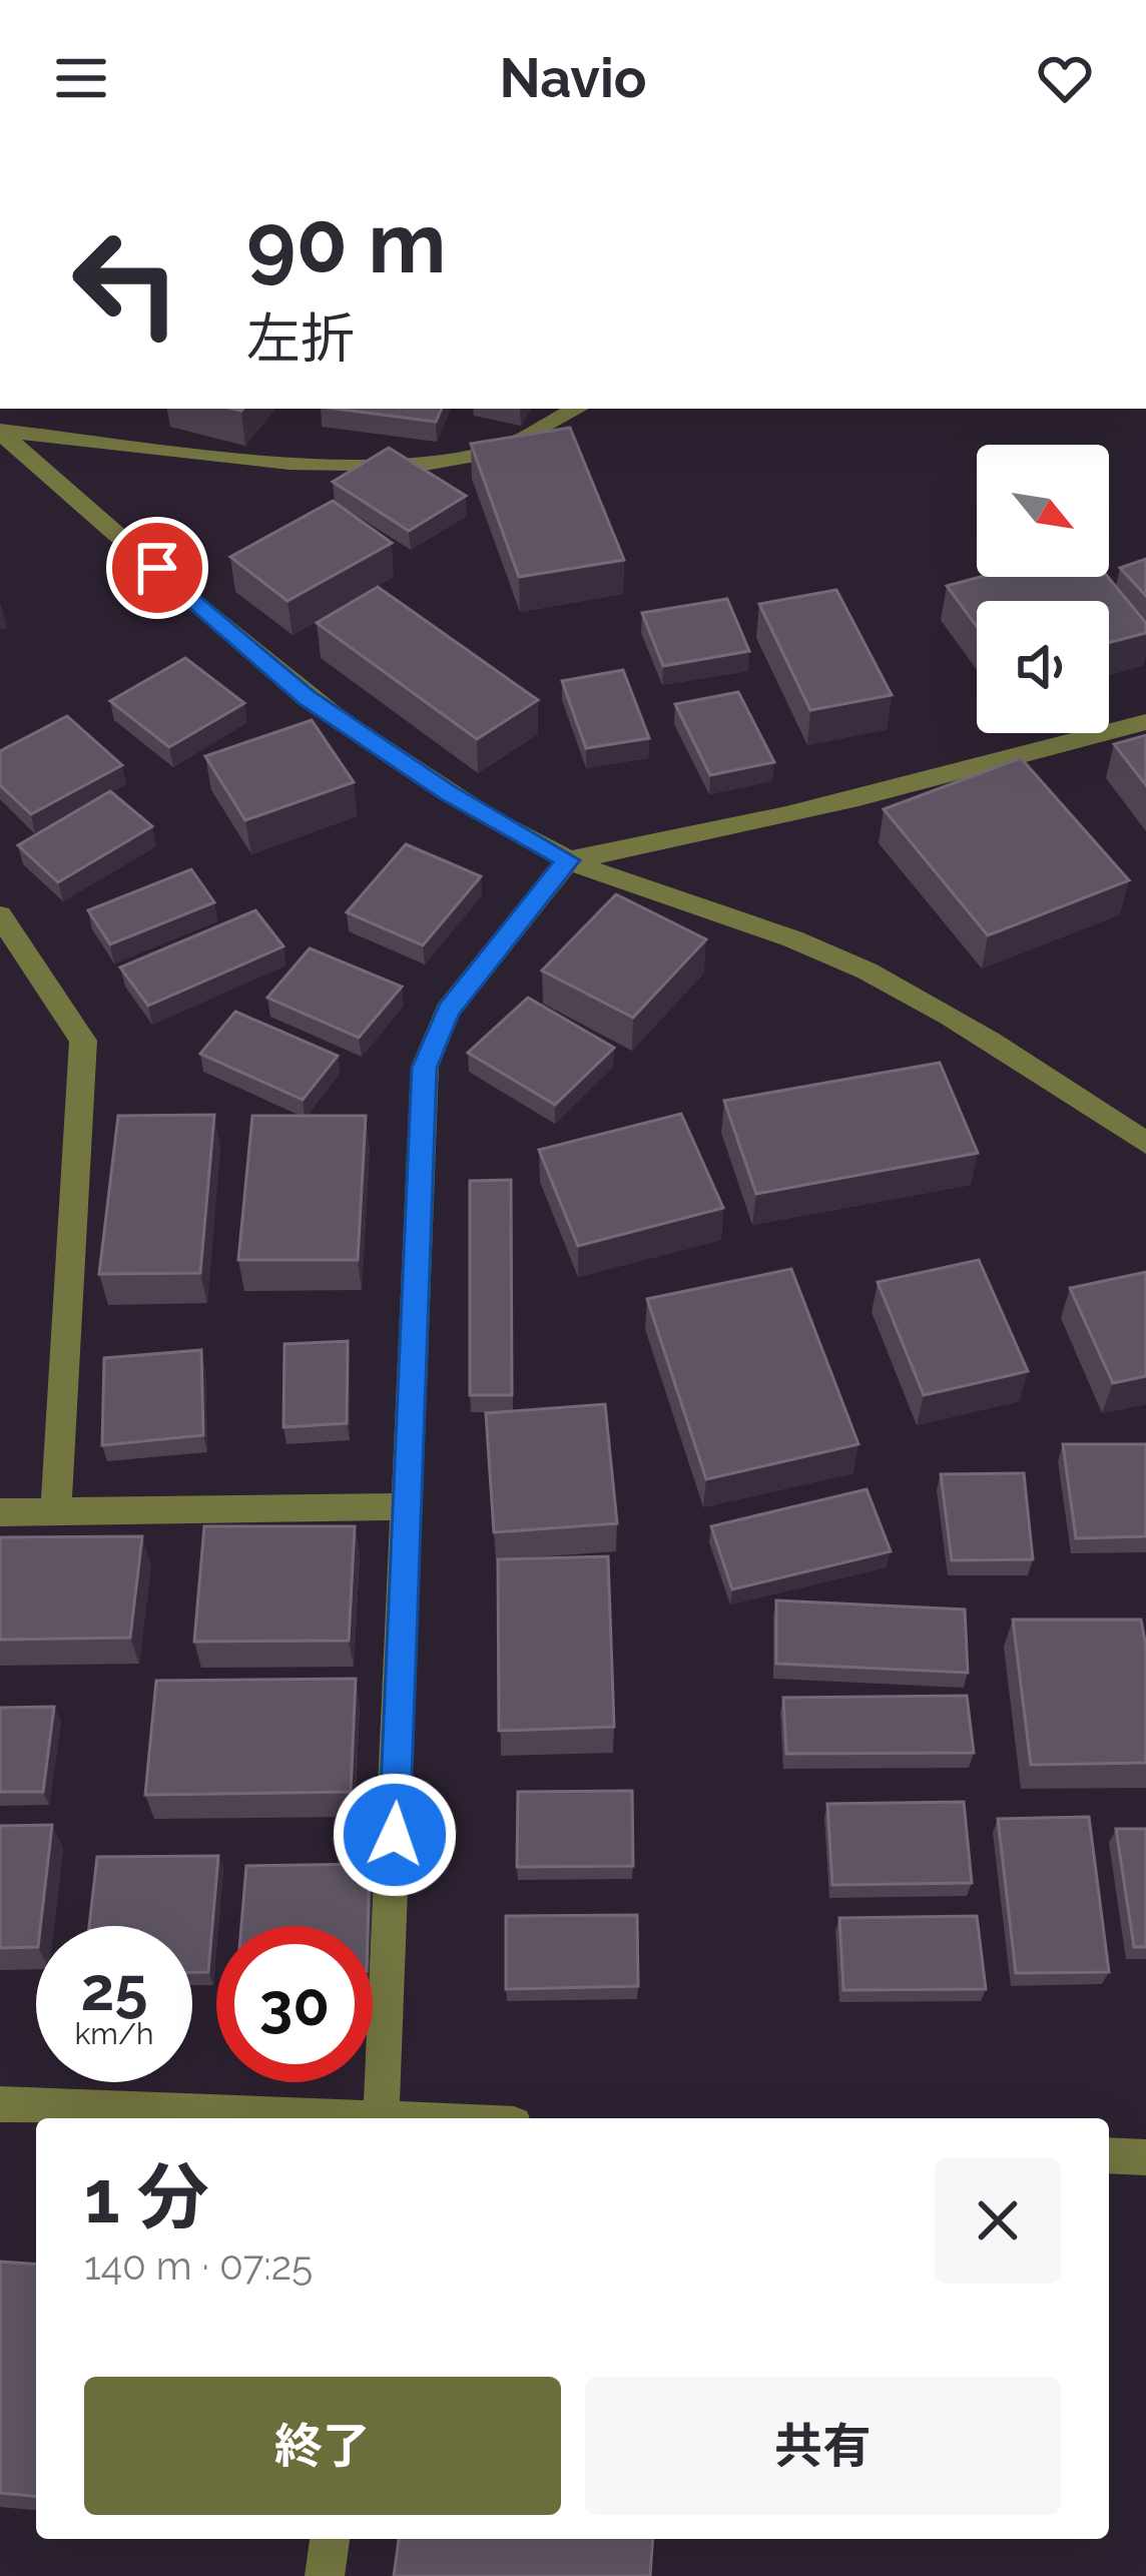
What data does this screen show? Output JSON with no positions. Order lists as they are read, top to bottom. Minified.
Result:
{"north":"bottom right","page":{"header":"Navio","turn":["90 m","左折"],"speed":"25 km/h","limit":"30","heading":["1 分","140 m · 07:25"],"buttons":["終了","共有"]}}
